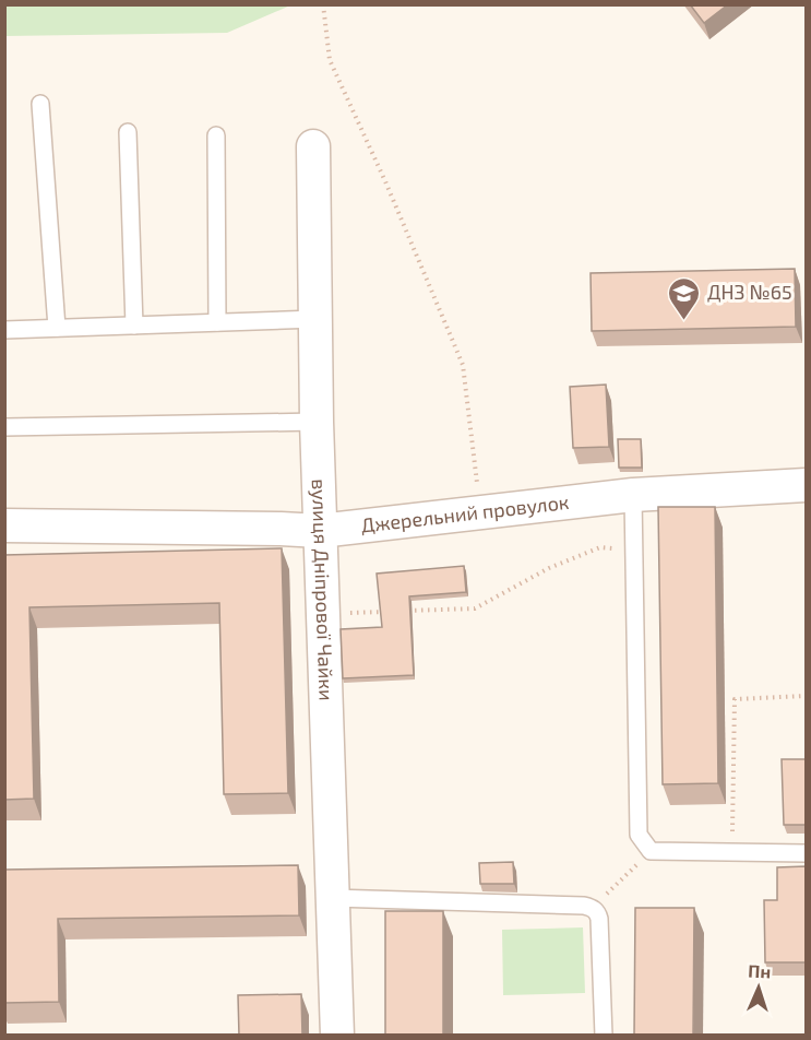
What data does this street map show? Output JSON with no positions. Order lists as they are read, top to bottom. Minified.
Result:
{"streets":{"street":["Джерельний провулок","вулиця Дніпрової Чайки"]},"crossings":[["Джерельний провулок","вулиця Дніпрової Чайки"]],"places":{"school or university":["ДНЗ №65"]},"north":"top"}
